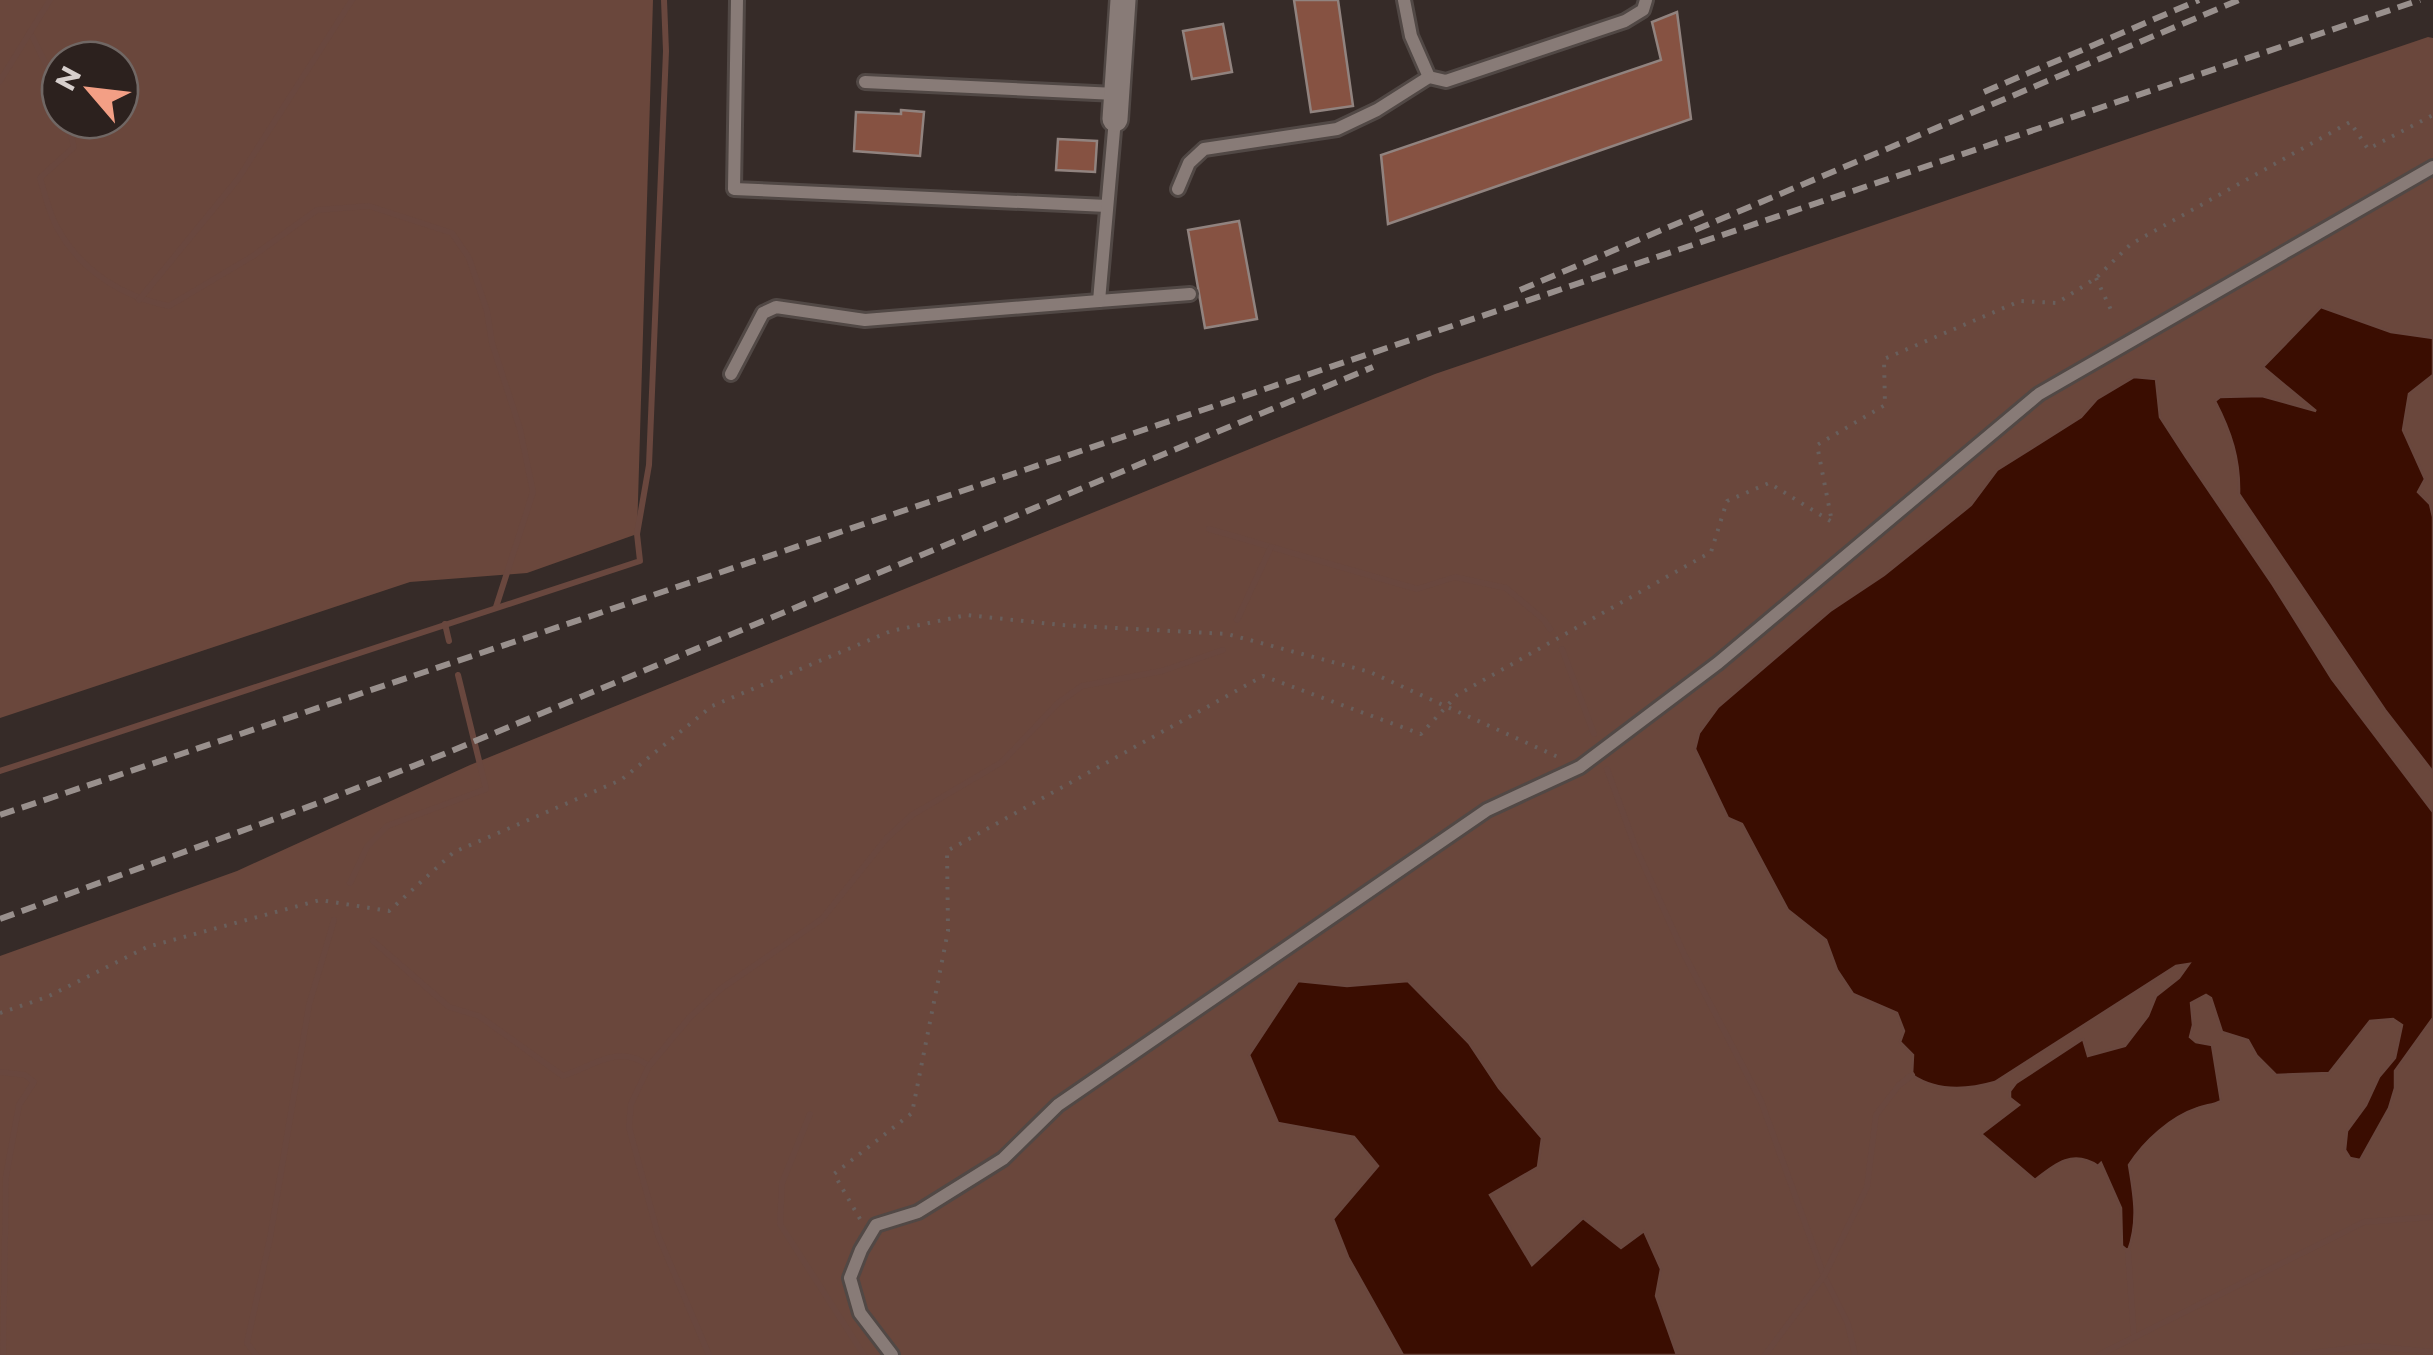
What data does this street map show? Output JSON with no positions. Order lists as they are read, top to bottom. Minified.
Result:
{"north":"top left"}
